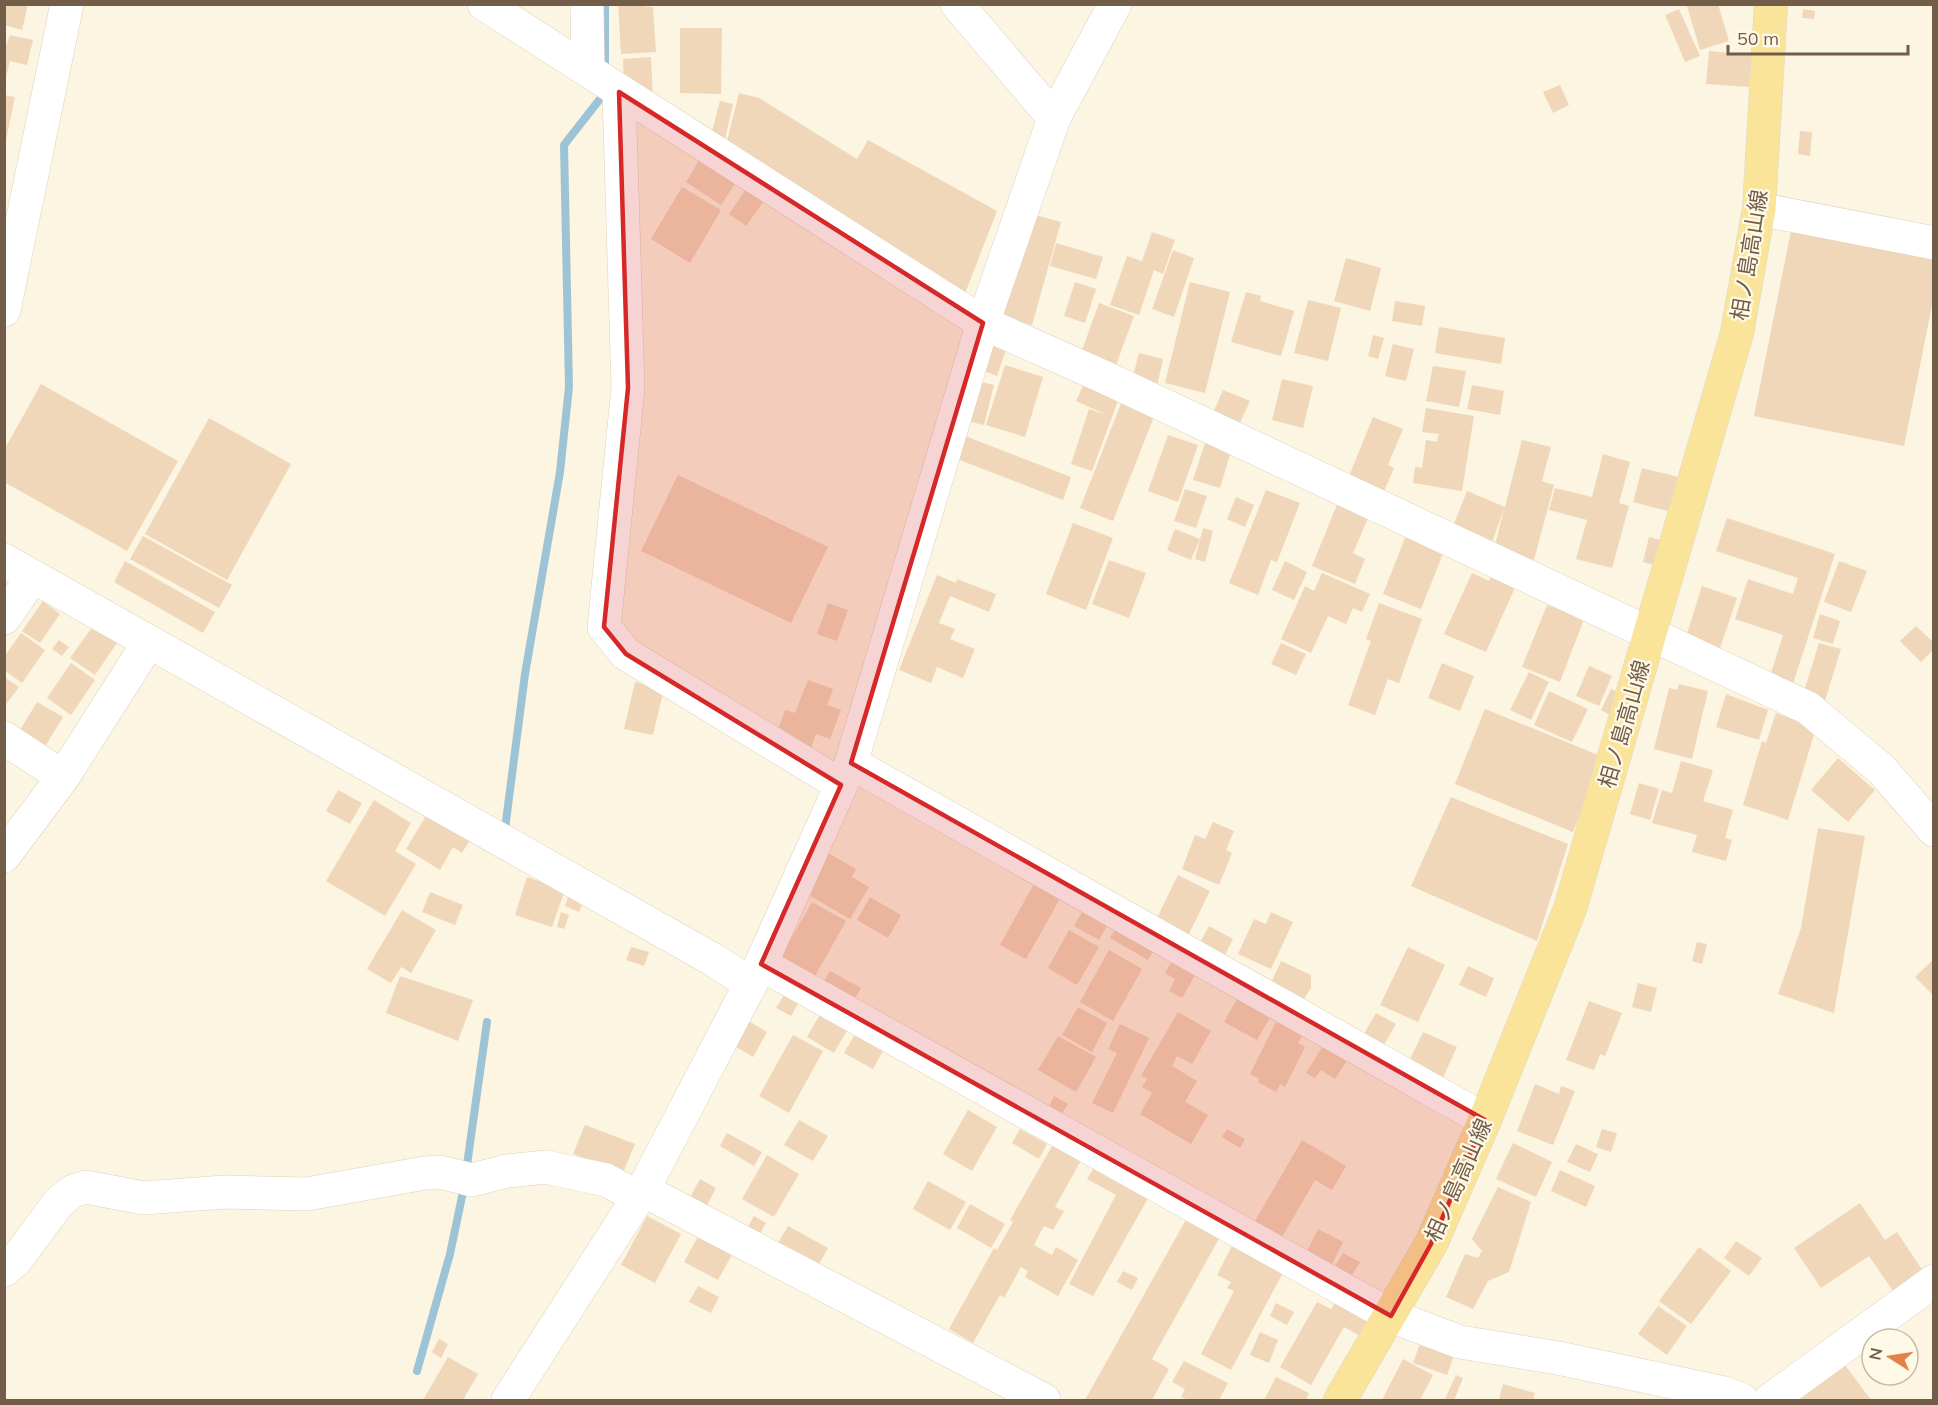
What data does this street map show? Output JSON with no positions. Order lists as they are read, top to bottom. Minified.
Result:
{"streets":{"main road":["相ノ島高山線"]},"scale_bar":"50 m","north":"left"}
